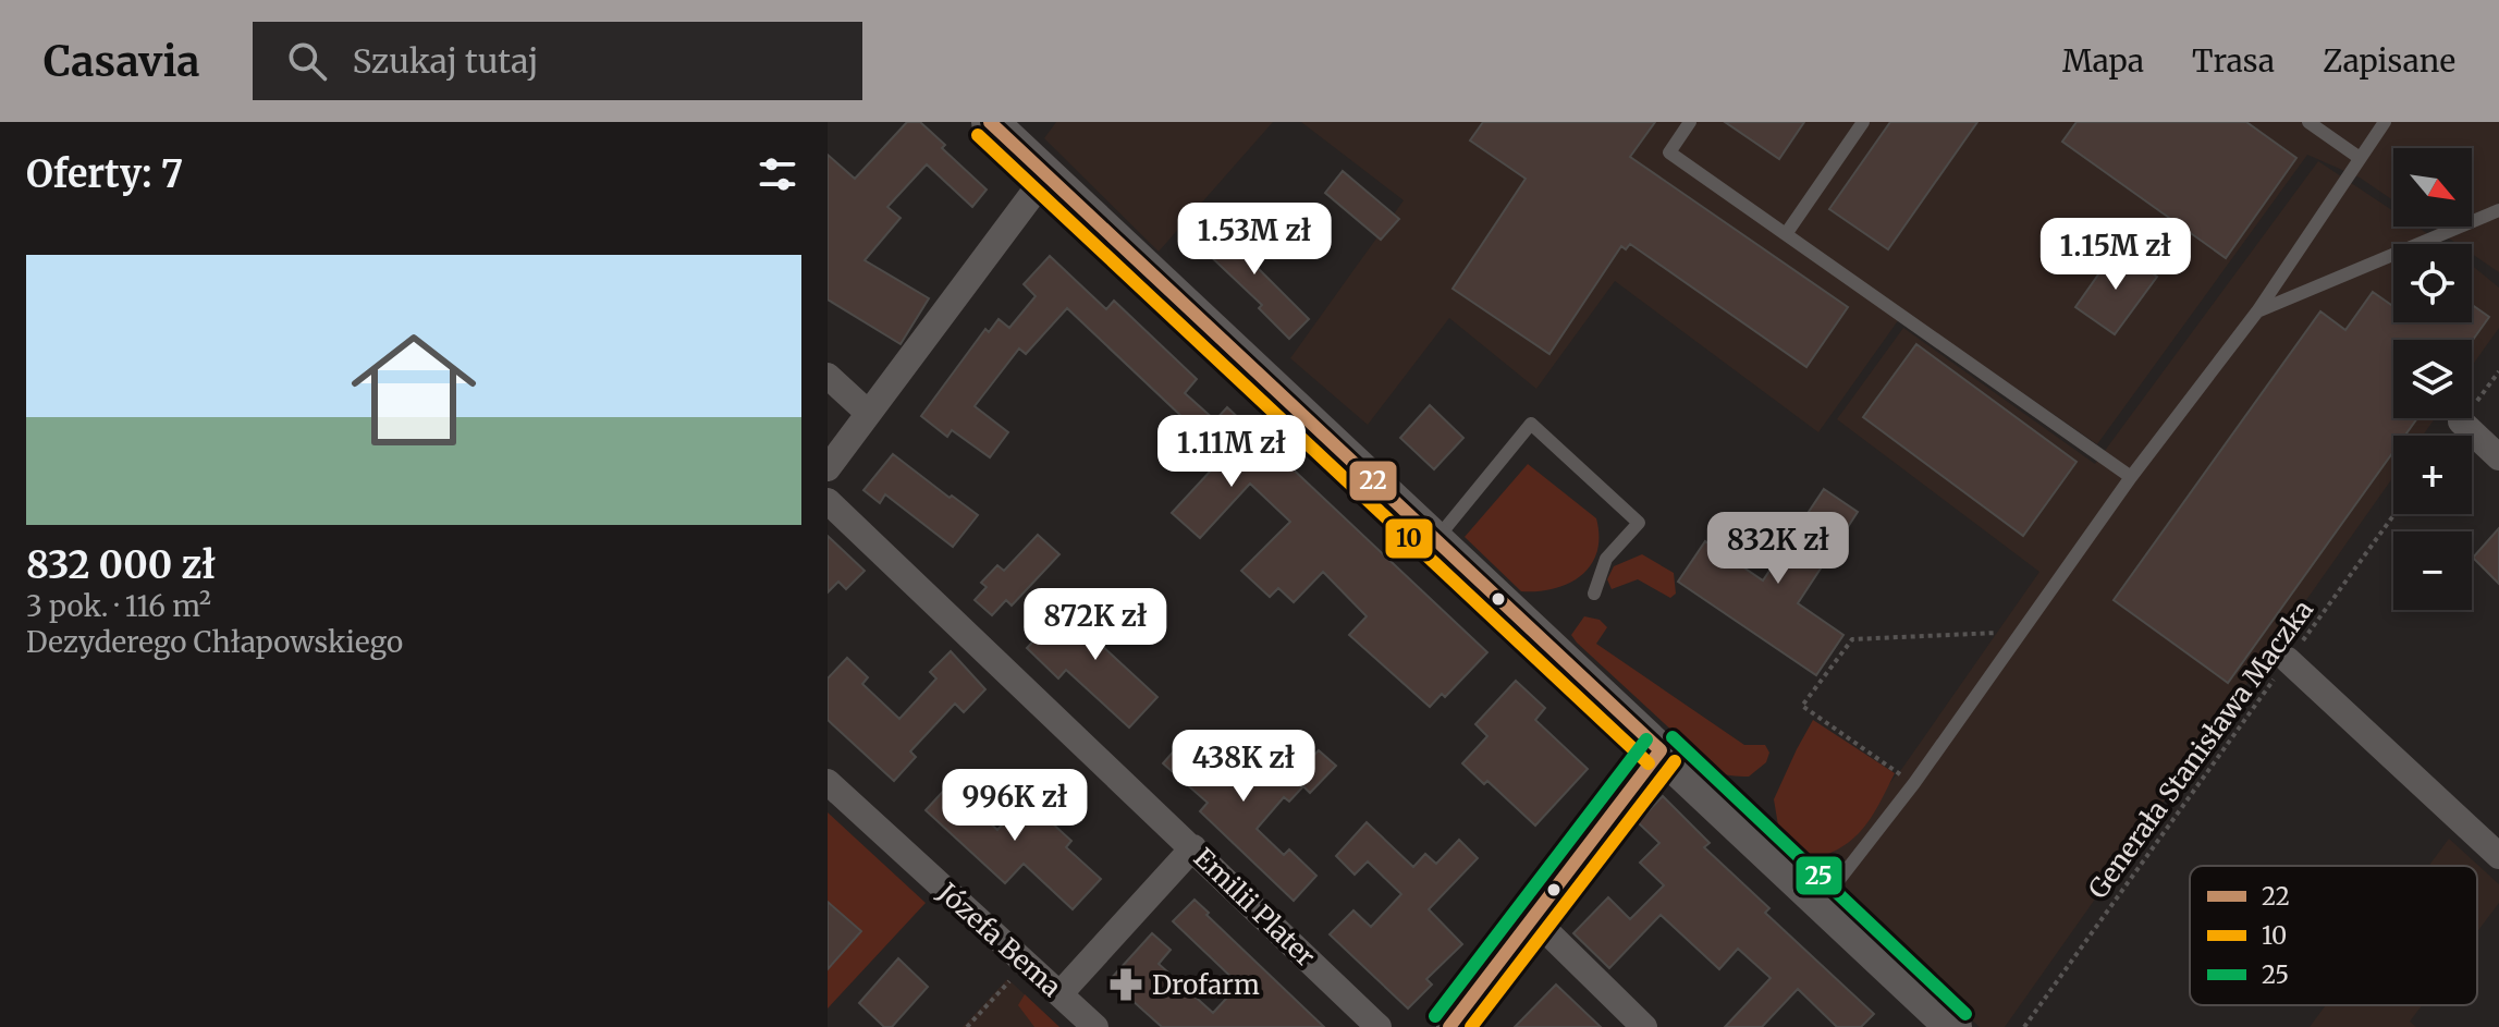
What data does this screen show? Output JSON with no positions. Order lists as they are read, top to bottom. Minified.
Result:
{"streets":{"street":["Emilii Plater","Józefa Bema"],"path":["Generała Stanisława Maczka"]},"places":{"pharmacy":["Drofarm"]},"lines":["transit line 22","transit line 10","transit line 25"],"legend":["22","10","25"],"north":"bottom right","page":{"header":"Casavia","search":"Szukaj tutaj","nav":["Mapa","Trasa","Zapisane"],"heading":"Oferty: 7","map_buttons":["+","−"],"price":["1.53M zł","1.15M zł","1.11M zł","832K zł","872K zł","438K zł","996K zł"],"list":[{"name":"832 000 zł","note":"3 pok. · 116 m² · Dezyderego Chłapowskiego"}]}}
